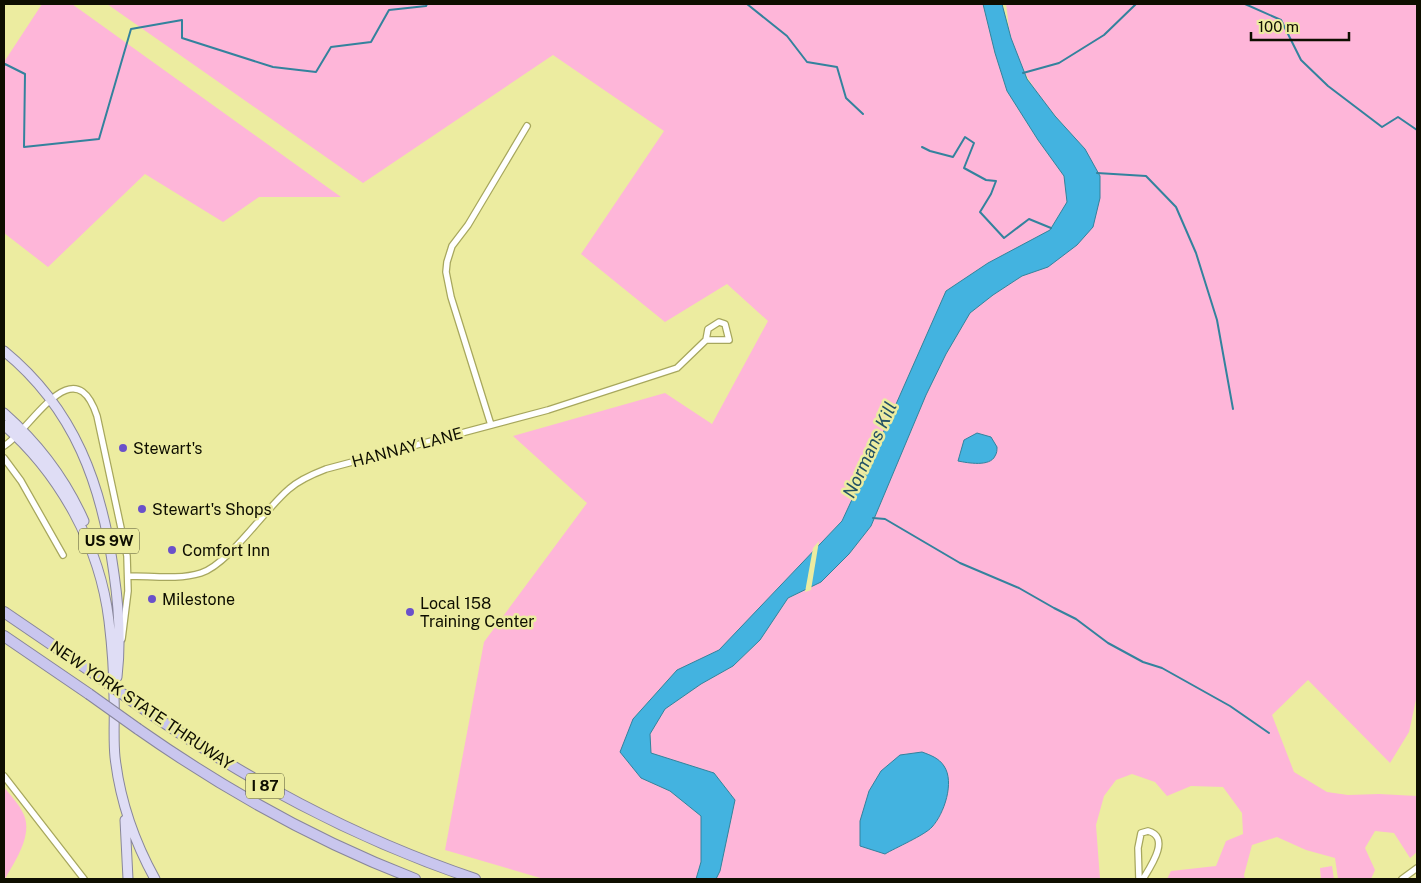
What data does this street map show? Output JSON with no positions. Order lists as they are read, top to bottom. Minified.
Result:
{"streets":{"highway":["NEW YORK STATE THRUWAY","I 87"],"main road":["US 9W"],"street":["HANNAY LANE"]},"water":["Normans Kill"],"places":["Stewart's","Stewart's Shops","Comfort Inn","Milestone","Local 158 Training Center"],"scale_bar":"100 m"}
